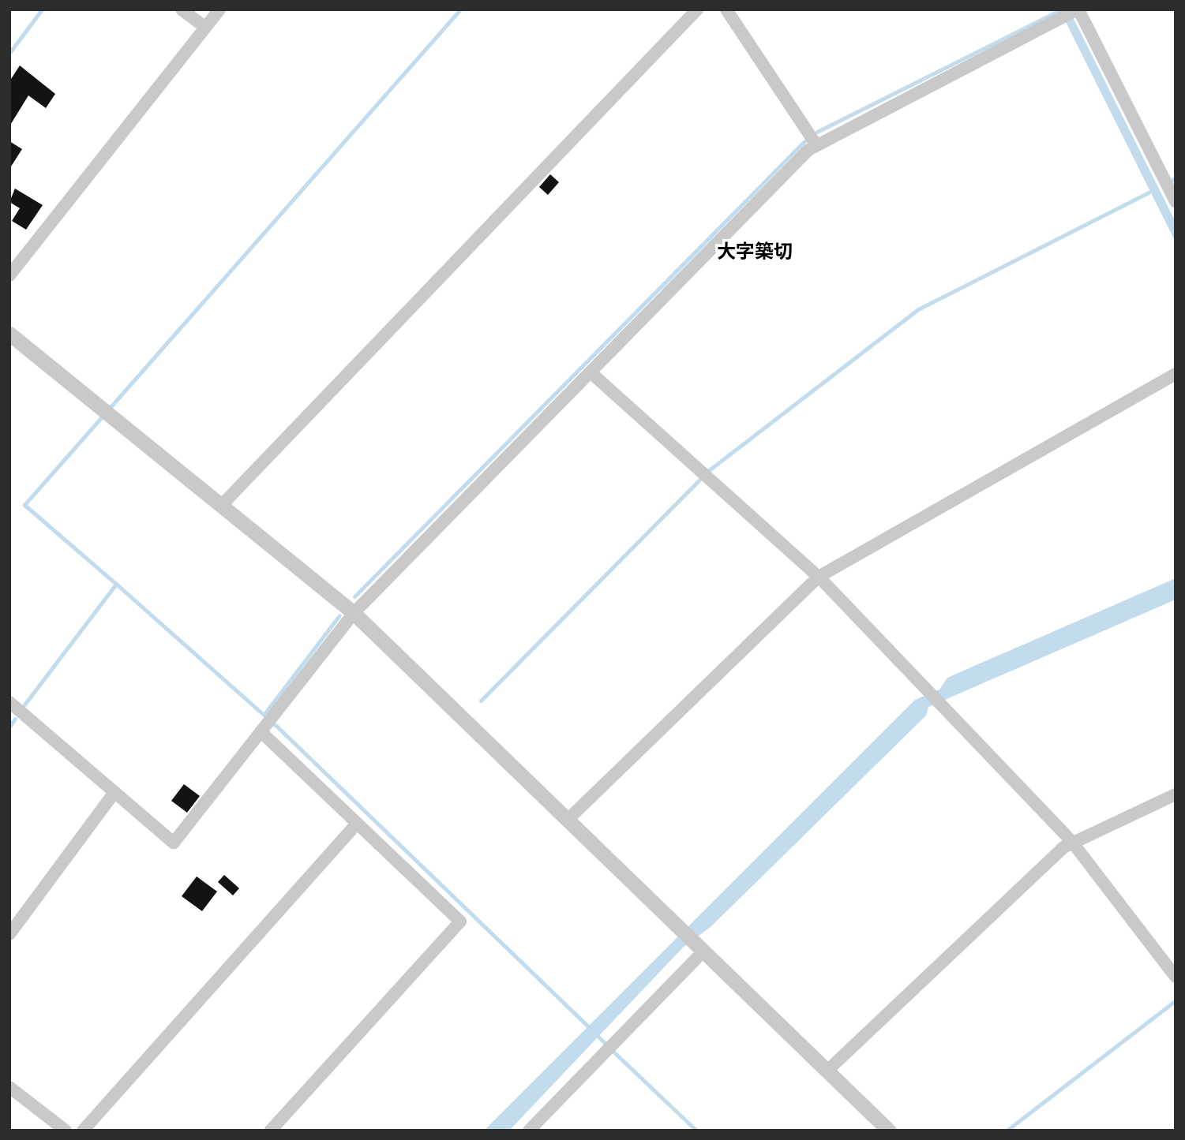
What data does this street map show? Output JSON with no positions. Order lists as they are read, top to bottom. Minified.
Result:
{"districts":["大字築切"]}
